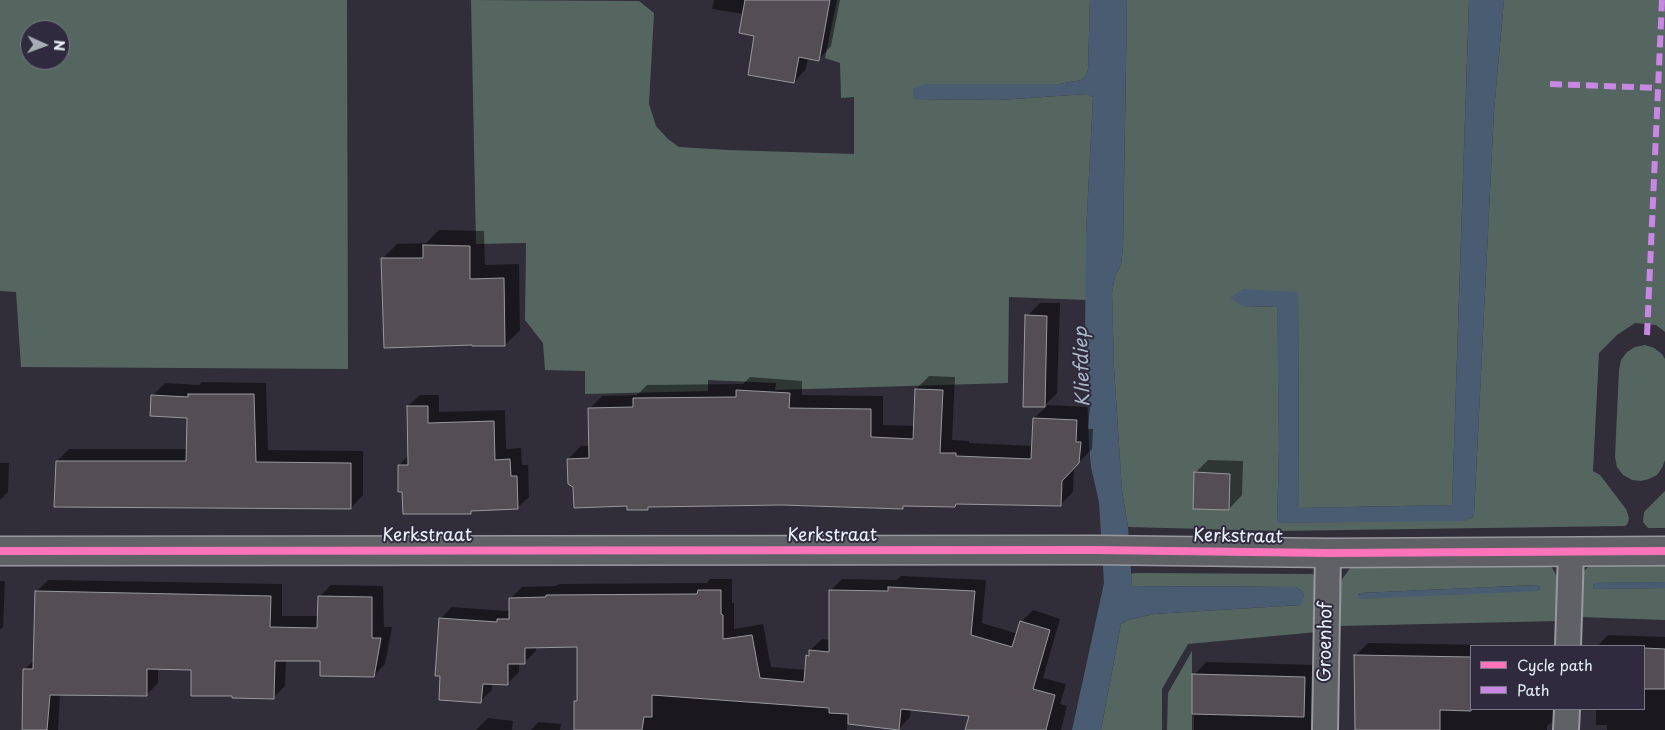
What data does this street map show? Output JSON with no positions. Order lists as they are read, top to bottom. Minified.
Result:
{"streets":{"street":["Kerkstraat","Groenhof"]},"crossings":[["Kerkstraat","Groenhof"]],"water":["Kliefdiep"],"legend":["Cycle path","Path"],"north":"right"}
